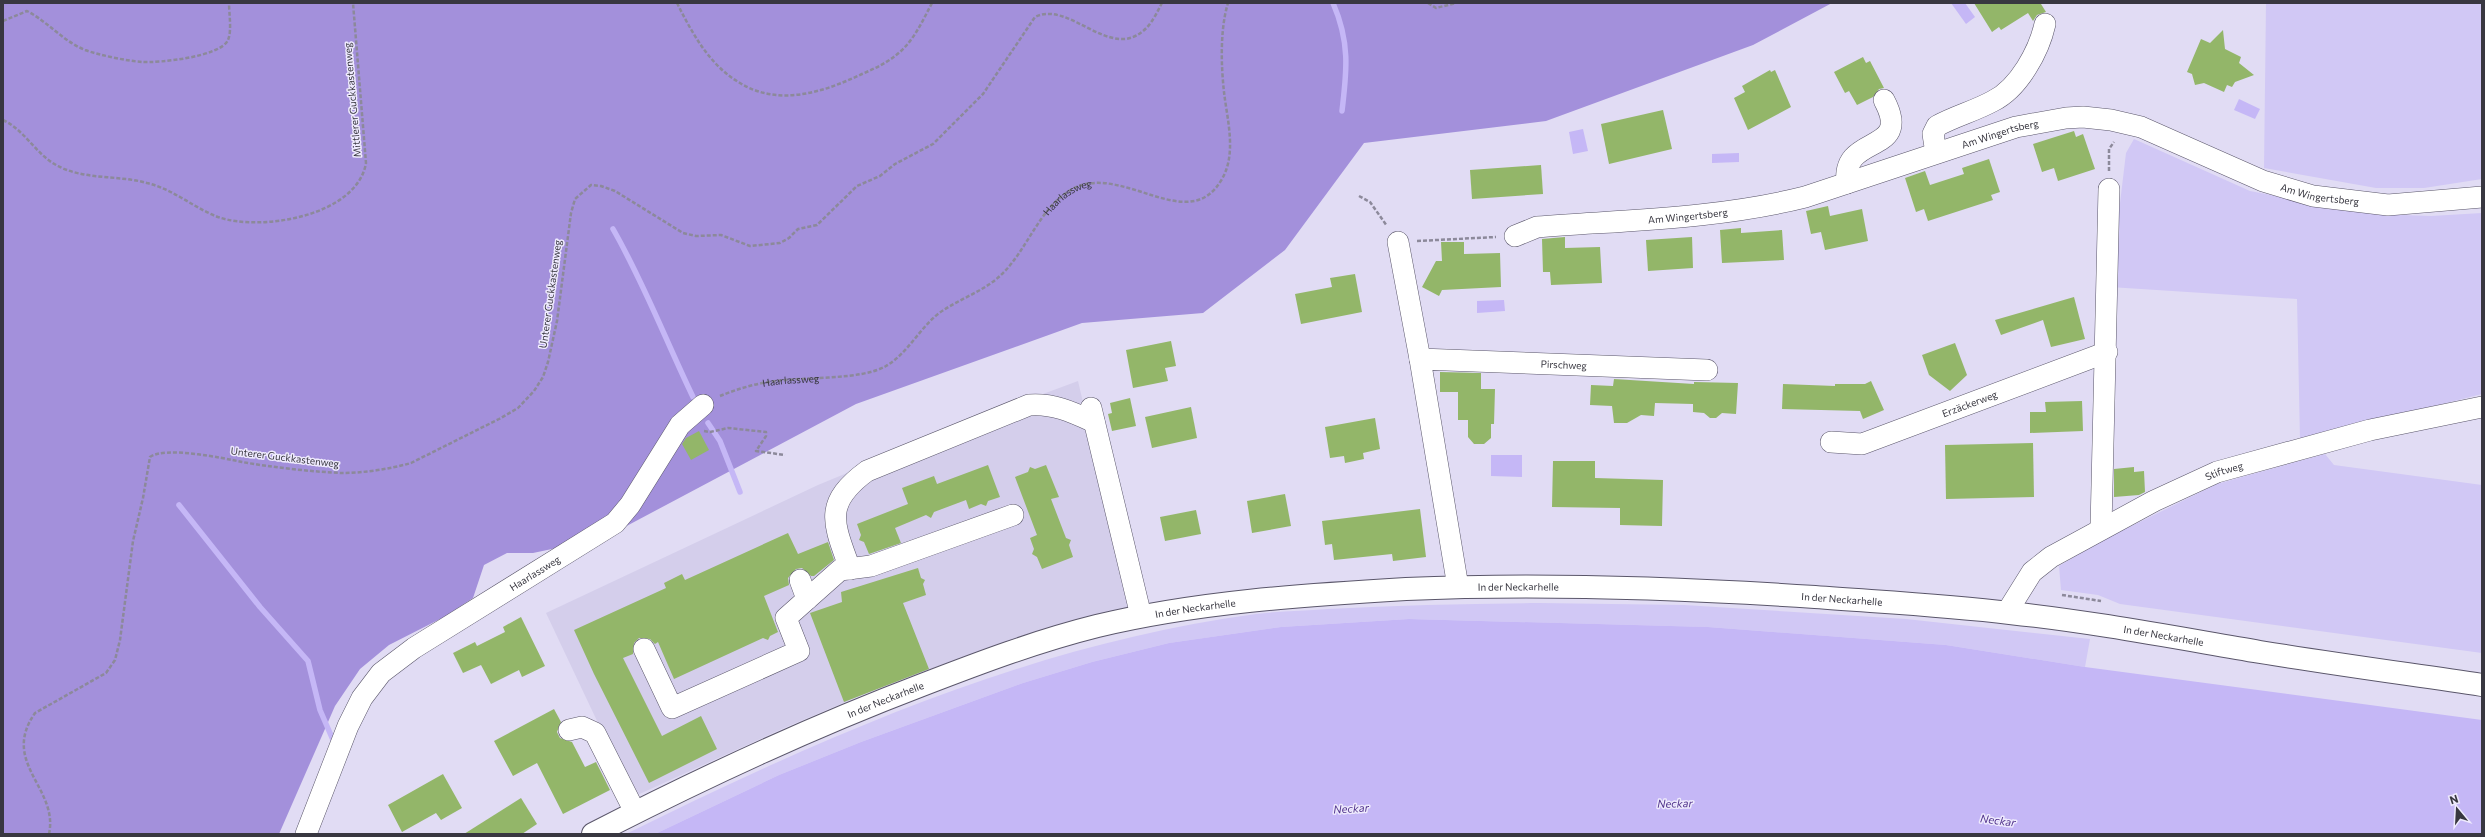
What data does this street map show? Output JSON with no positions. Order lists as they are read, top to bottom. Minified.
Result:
{"streets":{"main road":["In der Neckarhelle"],"street":["Am Wingertsberg","Haarlassweg","Pirschweg","Erzäckerweg","Stiftweg"],"path":["Mittlerer Guckkastenweg","Unterer Guckkastenweg"]},"crossings":[["Stiftweg","In der Neckarhelle"]],"water":["Neckar"],"north":"top"}
